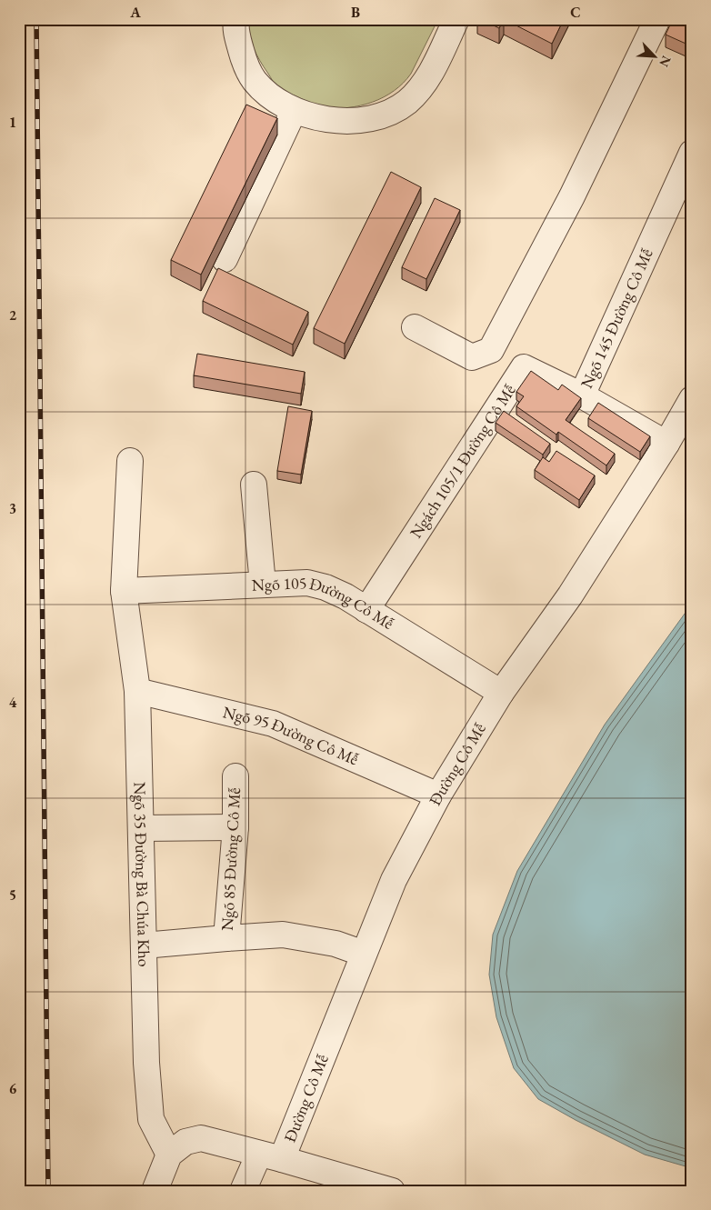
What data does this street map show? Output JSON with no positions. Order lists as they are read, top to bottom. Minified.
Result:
{"streets":{"street":["Ngõ 145 Đường Cô Mễ","Ngách 105/1 Đường Cô Mễ","Ngõ 105 Đường Cô Mễ","Ngõ 95 Đường Cô Mễ","Đường Cô Mễ","Ngõ 85 Đường Cô Mễ","Ngõ 35 Đường Bà Chúa Kho"]},"crossings":[["Ngõ 145 Đường Cô Mễ","Ngách 105/1 Đường Cô Mễ"],["Ngõ 145 Đường Cô Mễ","Đường Cô Mễ"],["Ngách 105/1 Đường Cô Mễ","Ngõ 105 Đường Cô Mễ"],["Ngõ 105 Đường Cô Mễ","Đường Cô Mễ"],["Ngõ 105 Đường Cô Mễ","Ngõ 35 Đường Bà Chúa Kho"],["Ngõ 95 Đường Cô Mễ","Đường Cô Mễ"],["Ngõ 95 Đường Cô Mễ","Ngõ 35 Đường Bà Chúa Kho"],["Đường Cô Mễ","Ngõ 85 Đường Cô Mễ"]],"north":"bottom right","grid":{"columns":["A","B","C"],"rows":["1","2","3","4","5","6"]}}
